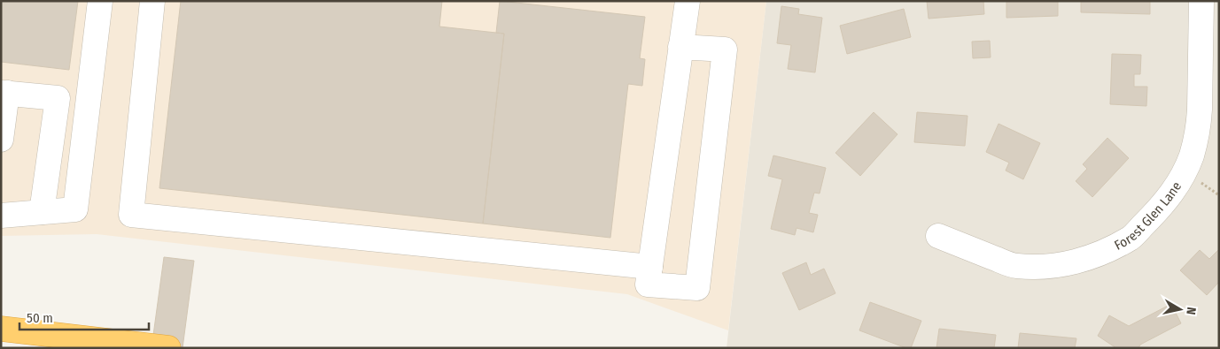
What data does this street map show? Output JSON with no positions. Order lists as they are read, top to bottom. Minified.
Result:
{"streets":{"street":["Forest Glen Lane"]},"scale_bar":"50 m","north":"right"}
